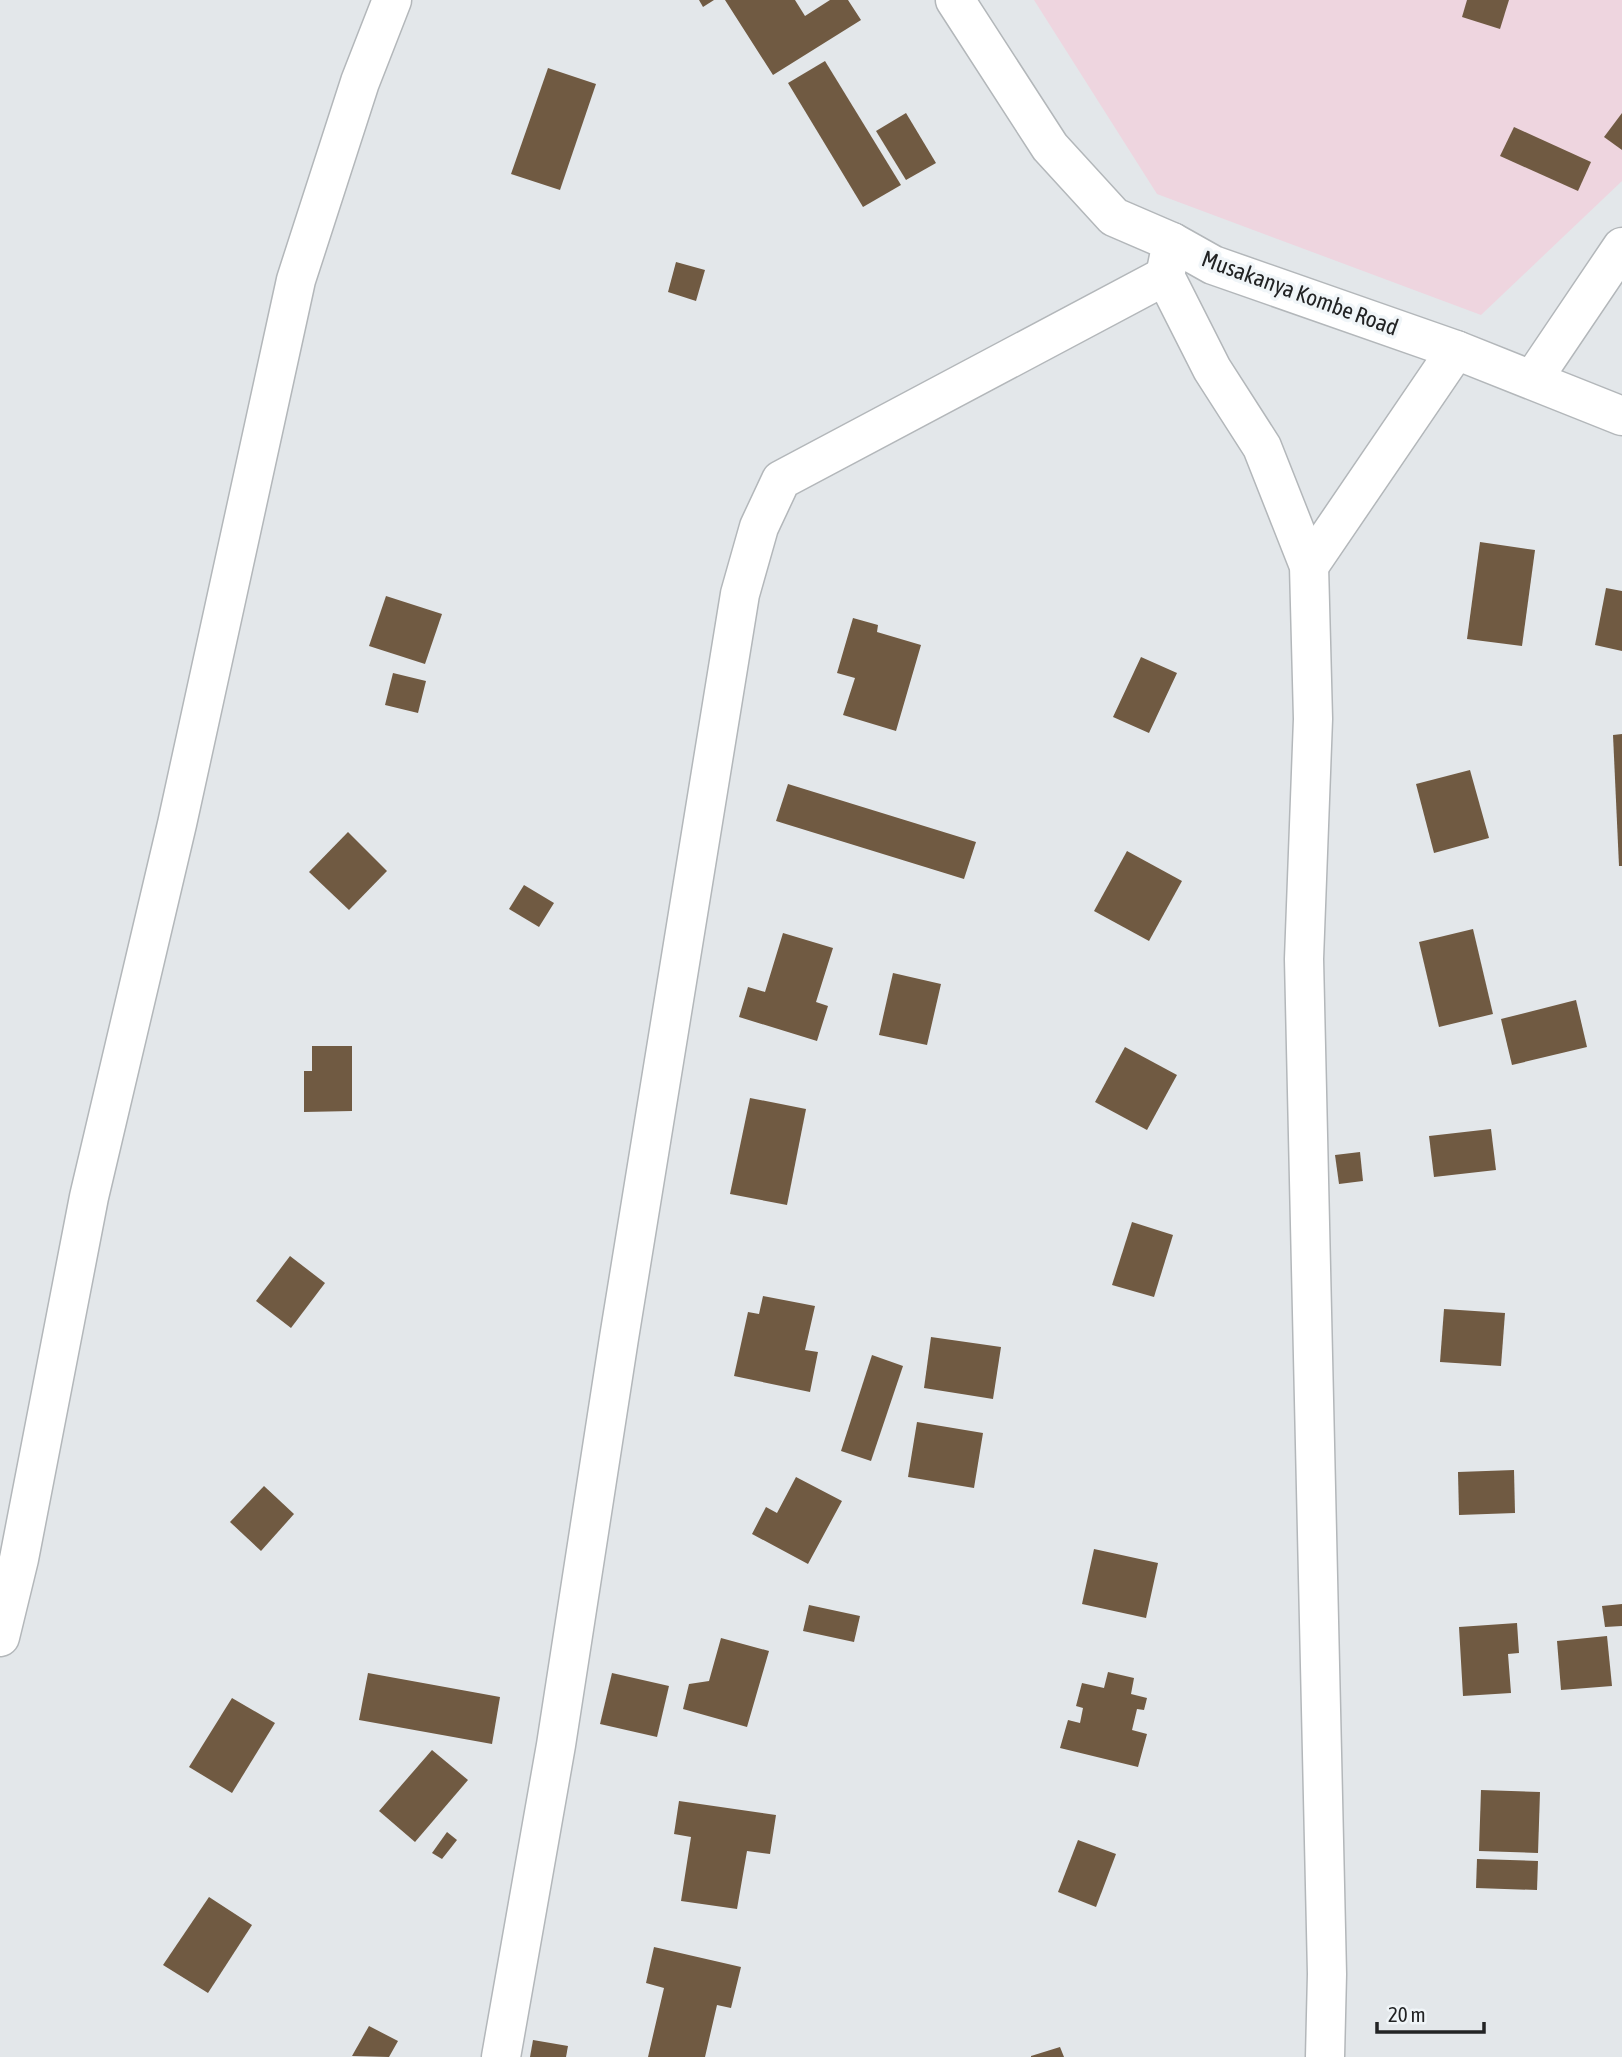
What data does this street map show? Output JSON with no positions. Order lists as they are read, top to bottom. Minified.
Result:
{"streets":{"street":["Musakanya Kombe Road"]},"scale_bar":"20 m"}
